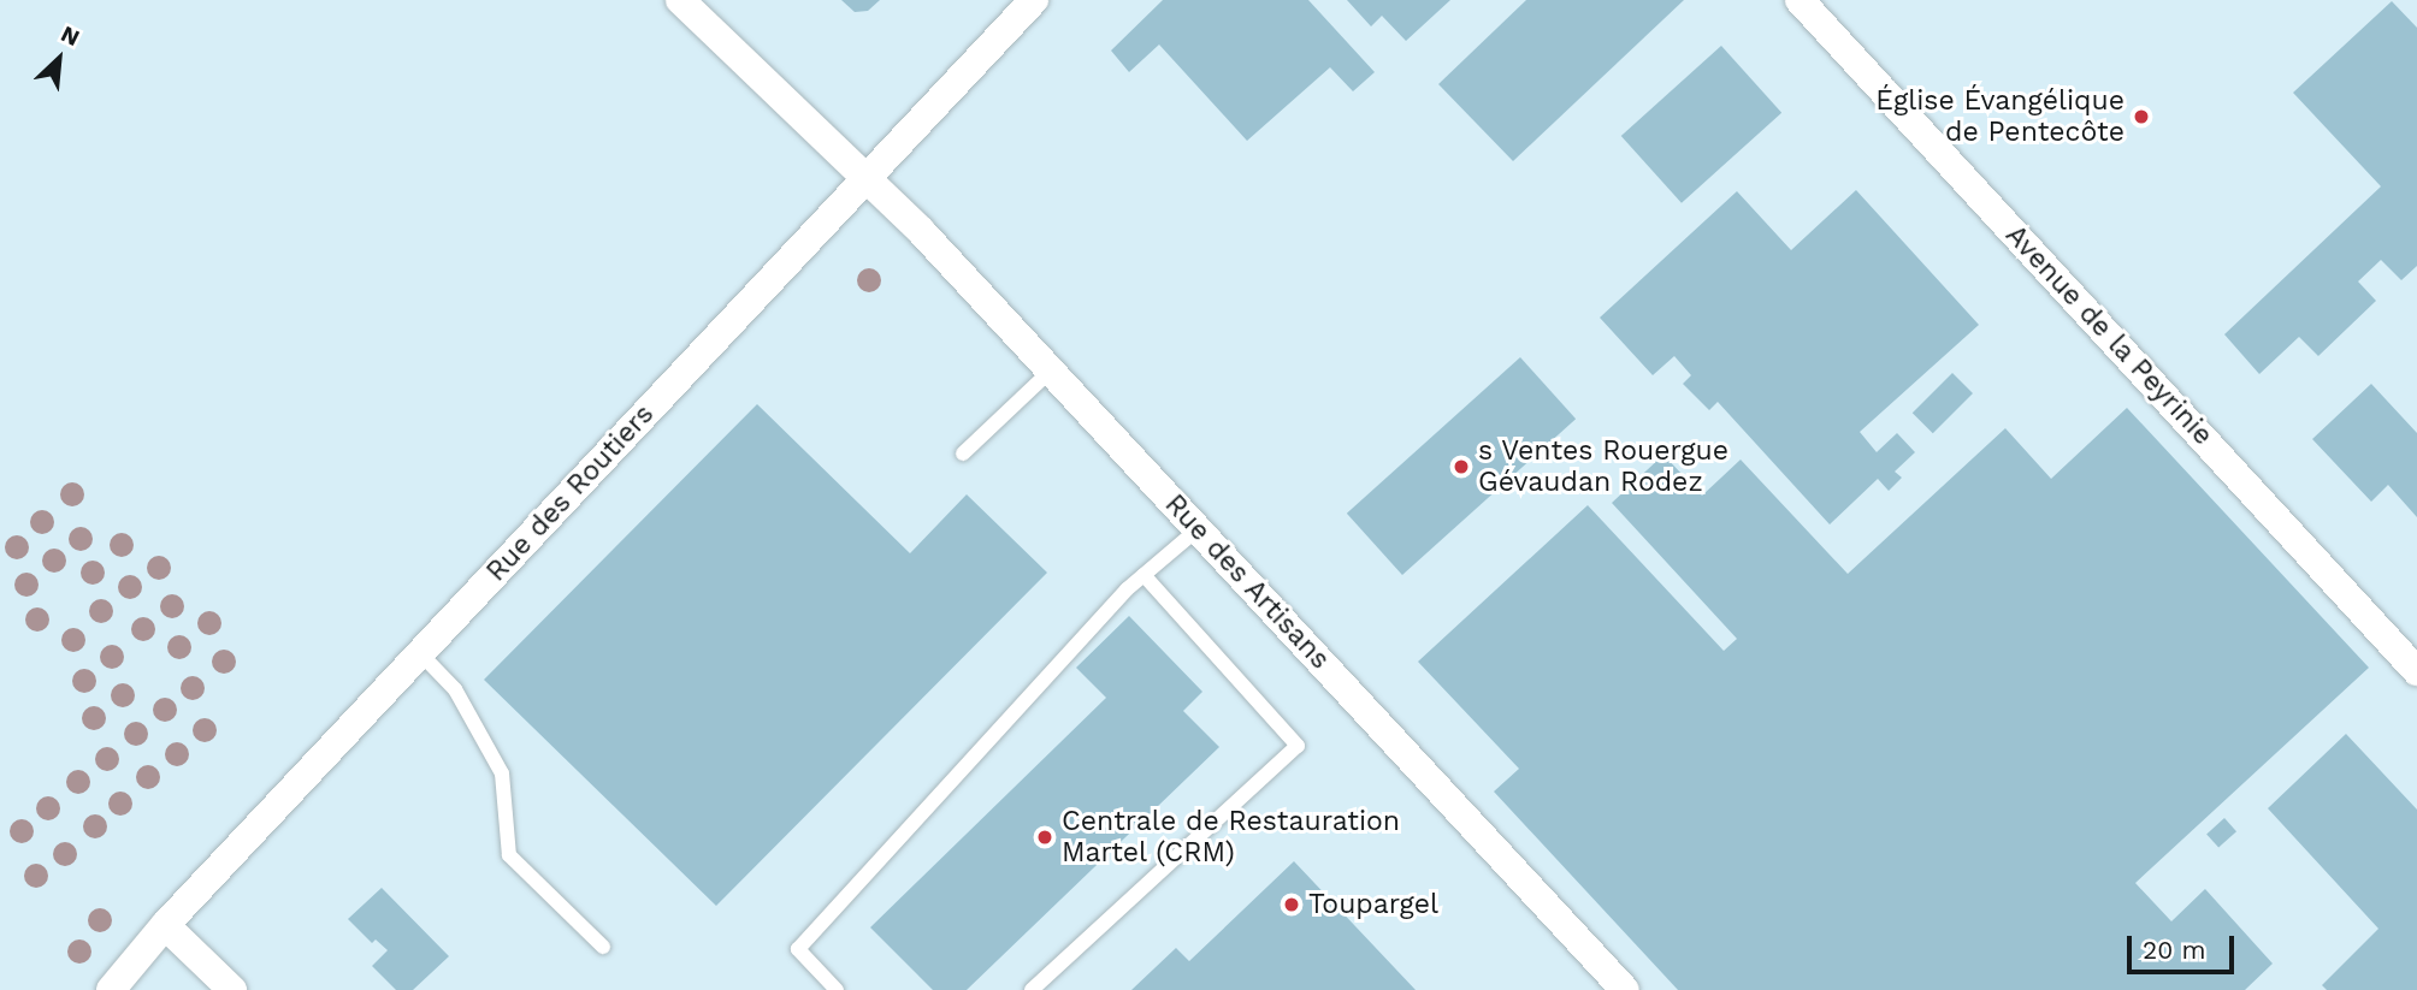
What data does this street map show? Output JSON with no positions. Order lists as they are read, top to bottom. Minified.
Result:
{"streets":{"street":["Avenue de la Peyrinie","Rue des Routiers","Rue des Artisans"]},"crossings":[["Rue des Routiers","Rue des Artisans"]],"places":["Église Évangélique de Pentecôte","s Ventes Rouergue Gévaudan Rodez","Centrale de Restauration Martel (CRM)","Toupargel"],"scale_bar":"20 m","north":"top right"}
